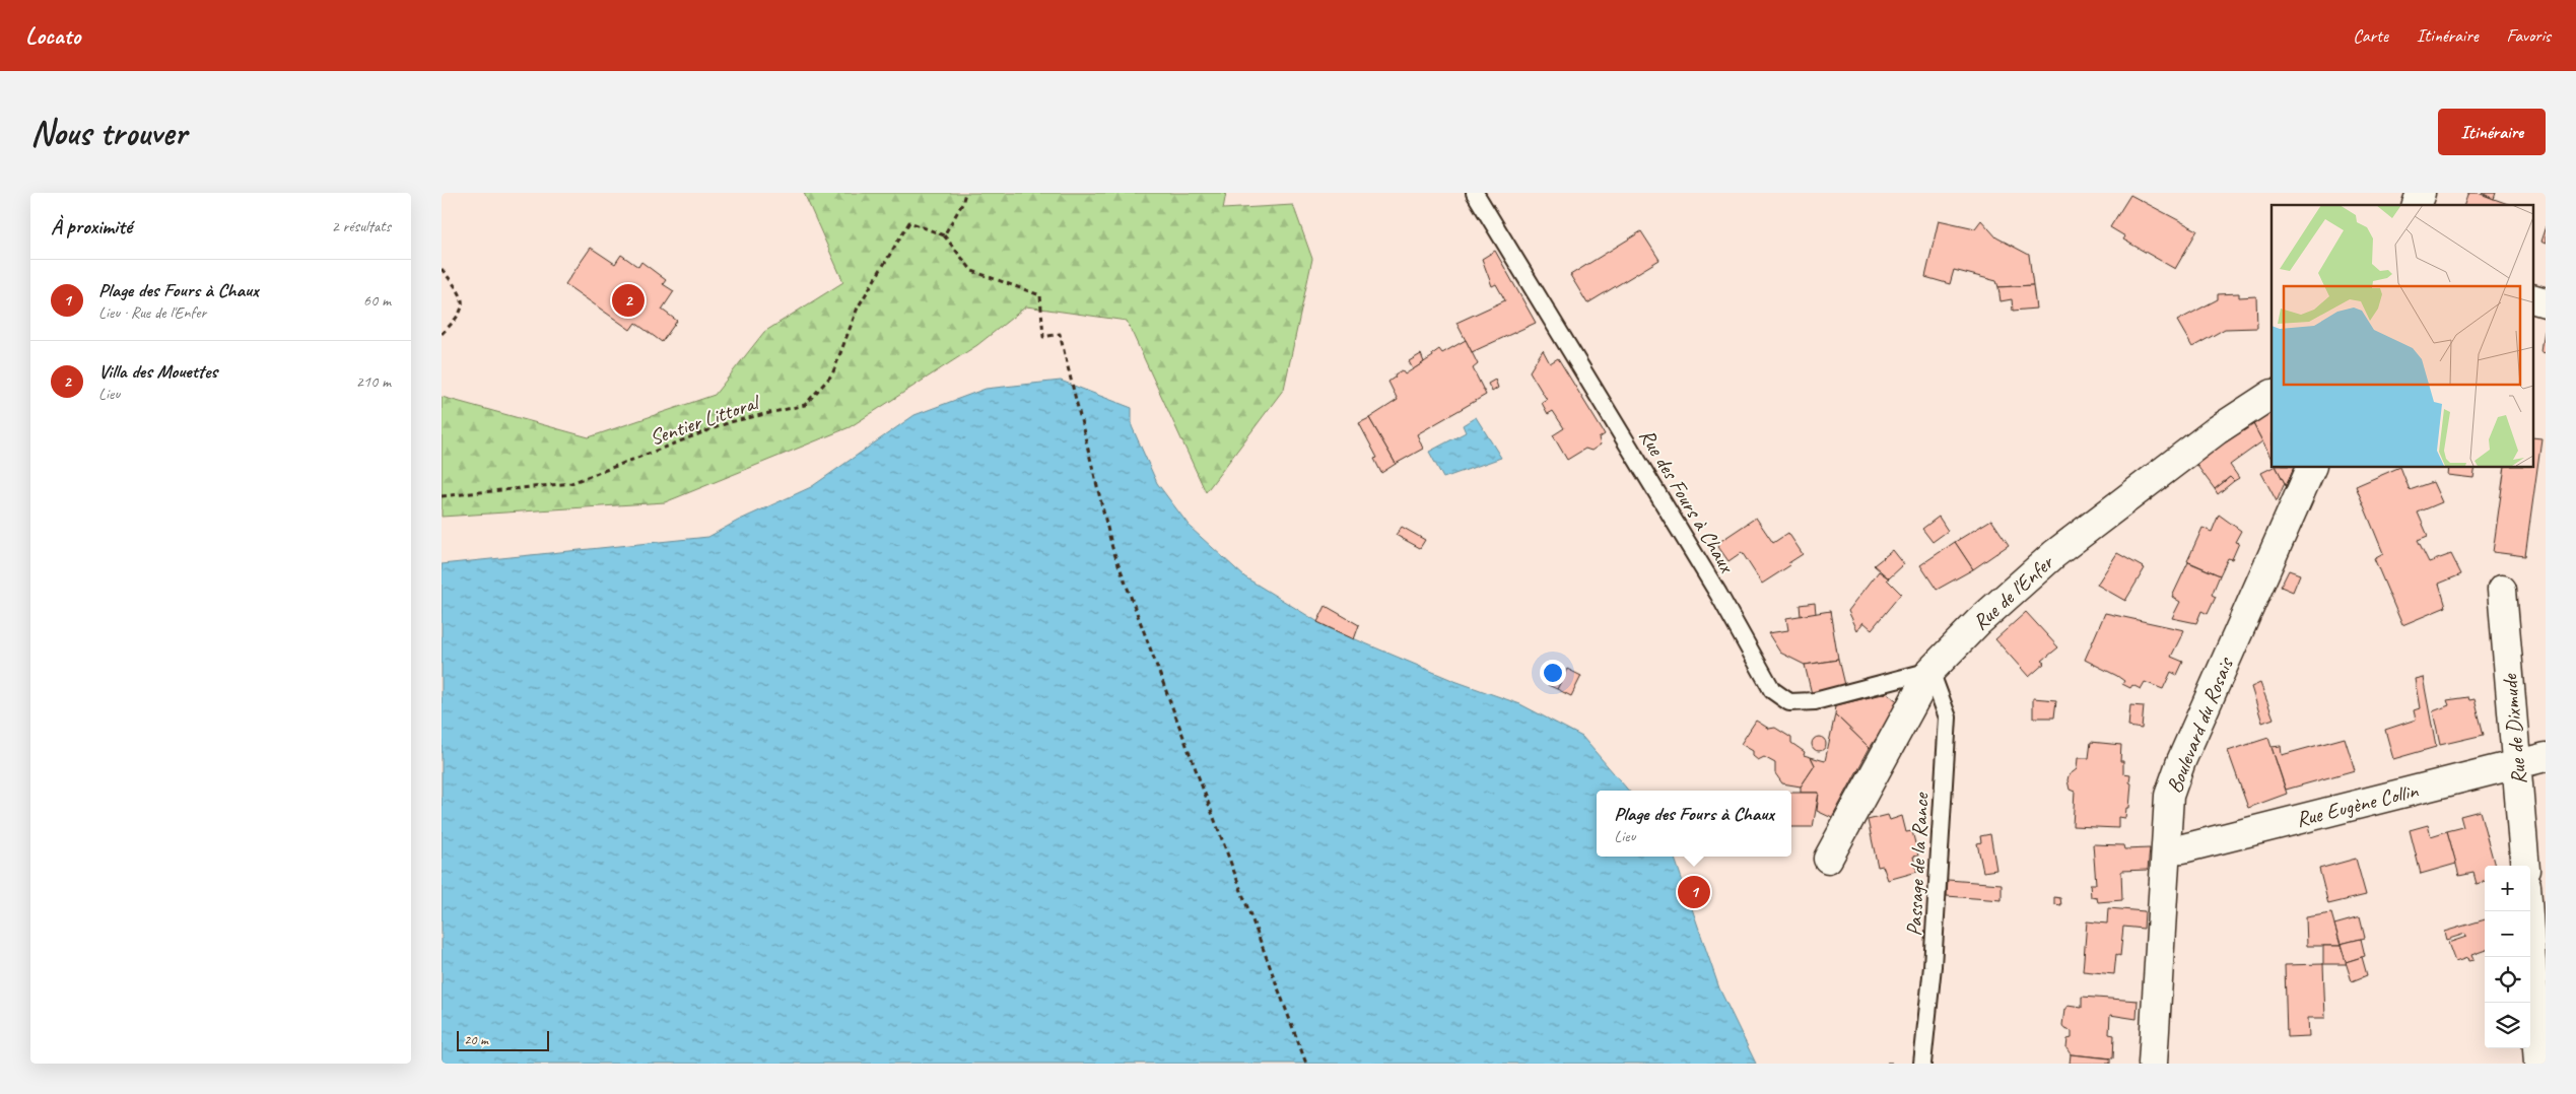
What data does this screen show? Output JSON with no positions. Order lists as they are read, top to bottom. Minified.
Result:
{"streets":{"street":["Rue de l'Enfer","Boulevard du Rosais","Rue de Dixmude","Rue Eugène Collin"],"lane":["Rue des Fours à Chaux","Passage de la Rance"],"path":["Sentier Littoral"]},"crossings":[["Rue des Fours à Chaux","Rue de l'Enfer"],["Rue des Fours à Chaux","Passage de la Rance"],["Rue de l'Enfer","Passage de la Rance"],["Boulevard du Rosais","Rue Eugène Collin"],["Rue de Dixmude","Rue Eugène Collin"]],"scale_bar":"20 m","page":{"header":"Locato","nav":["Carte","Itinéraire","Favoris"],"buttons":"Itinéraire","title":"Nous trouver","heading":["À proximité","2 résultats"],"list":[{"mark":"1","name":"Plage des Fours à Chaux","note":"Lieu · Rue de l'Enfer","value":"60 m"},{"mark":"2","name":"Villa des Mouettes","note":"Lieu","value":"210 m"}],"pins":["2","1"],"popup":["Plage des Fours à Chaux","Lieu"],"map_buttons":["+","−"],"scale":"20 m"}}
